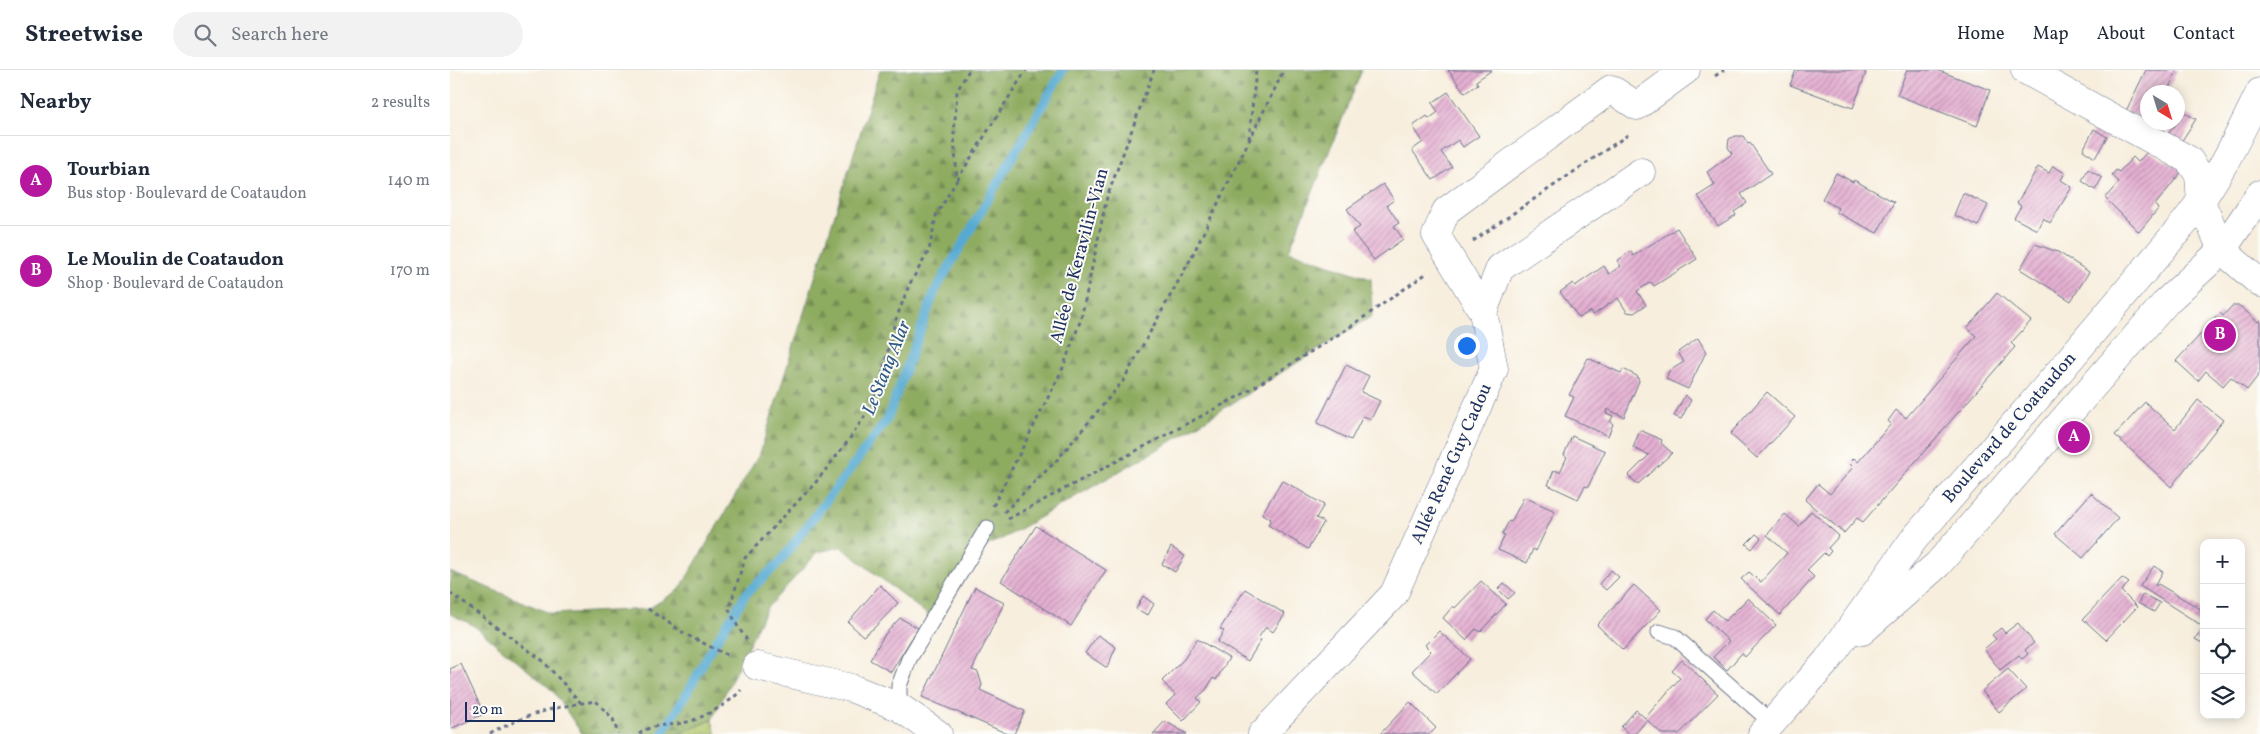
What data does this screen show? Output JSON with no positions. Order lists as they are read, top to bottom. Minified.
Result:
{"streets":{"street":["Boulevard de Coataudon","Allée René Guy Cadou"],"path":["Allée de Keravilin-Vian"]},"water":["Le Stang Alar"],"scale_bar":"20 m","north":"bottom right","page":{"header":"Streetwise","search":"Search here","nav":["Home","Map","About","Contact"],"heading":["Nearby","2 results"],"list":[{"mark":"A","name":"Tourbian","note":"Bus stop · Boulevard de Coataudon","value":"140 m"},{"mark":"B","name":"Le Moulin de Coataudon","note":"Shop · Boulevard de Coataudon","value":"170 m"}],"pins":["B","A"],"map_buttons":["+","−"],"scale":"20 m"}}
